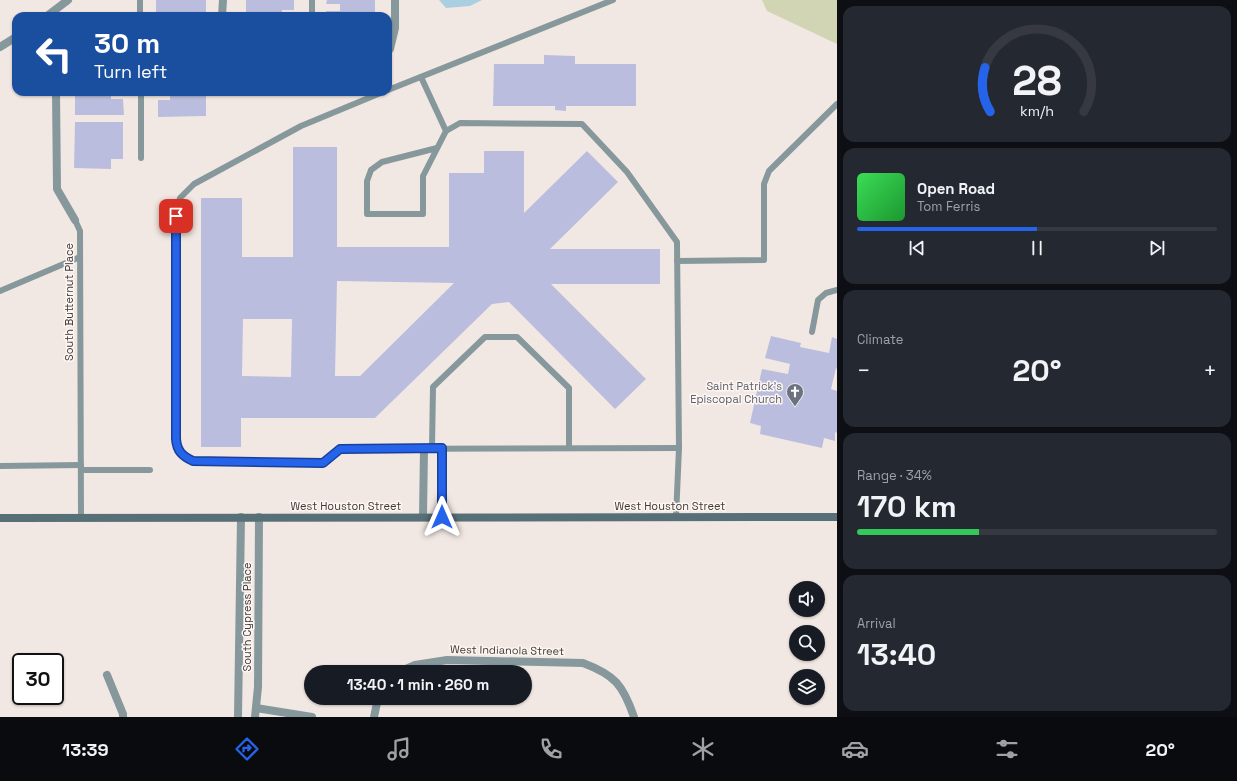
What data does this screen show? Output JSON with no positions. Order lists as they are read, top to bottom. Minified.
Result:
{"streets":{"main road":["West Houston Street"],"street":["South Butternut Place","South Cypress Place","West Indianola Street"]},"crossings":[["South Butternut Place","West Houston Street"],["West Houston Street","South Cypress Place"]],"places":{"church":["Saint Patrick's Episcopal Church"]},"page":{"turn":["30 m","Turn left"],"song":["Open Road","Tom Ferris"],"tile":["Climate",["Range · 34%","170 km"],["Arrival","13:40"]],"heat":["−","20°","+"],"limit":"30","trip":"13:40 · 1 min · 260 m","tabs":["13:39","20°"],"gauge":["28","km/h"]}}
